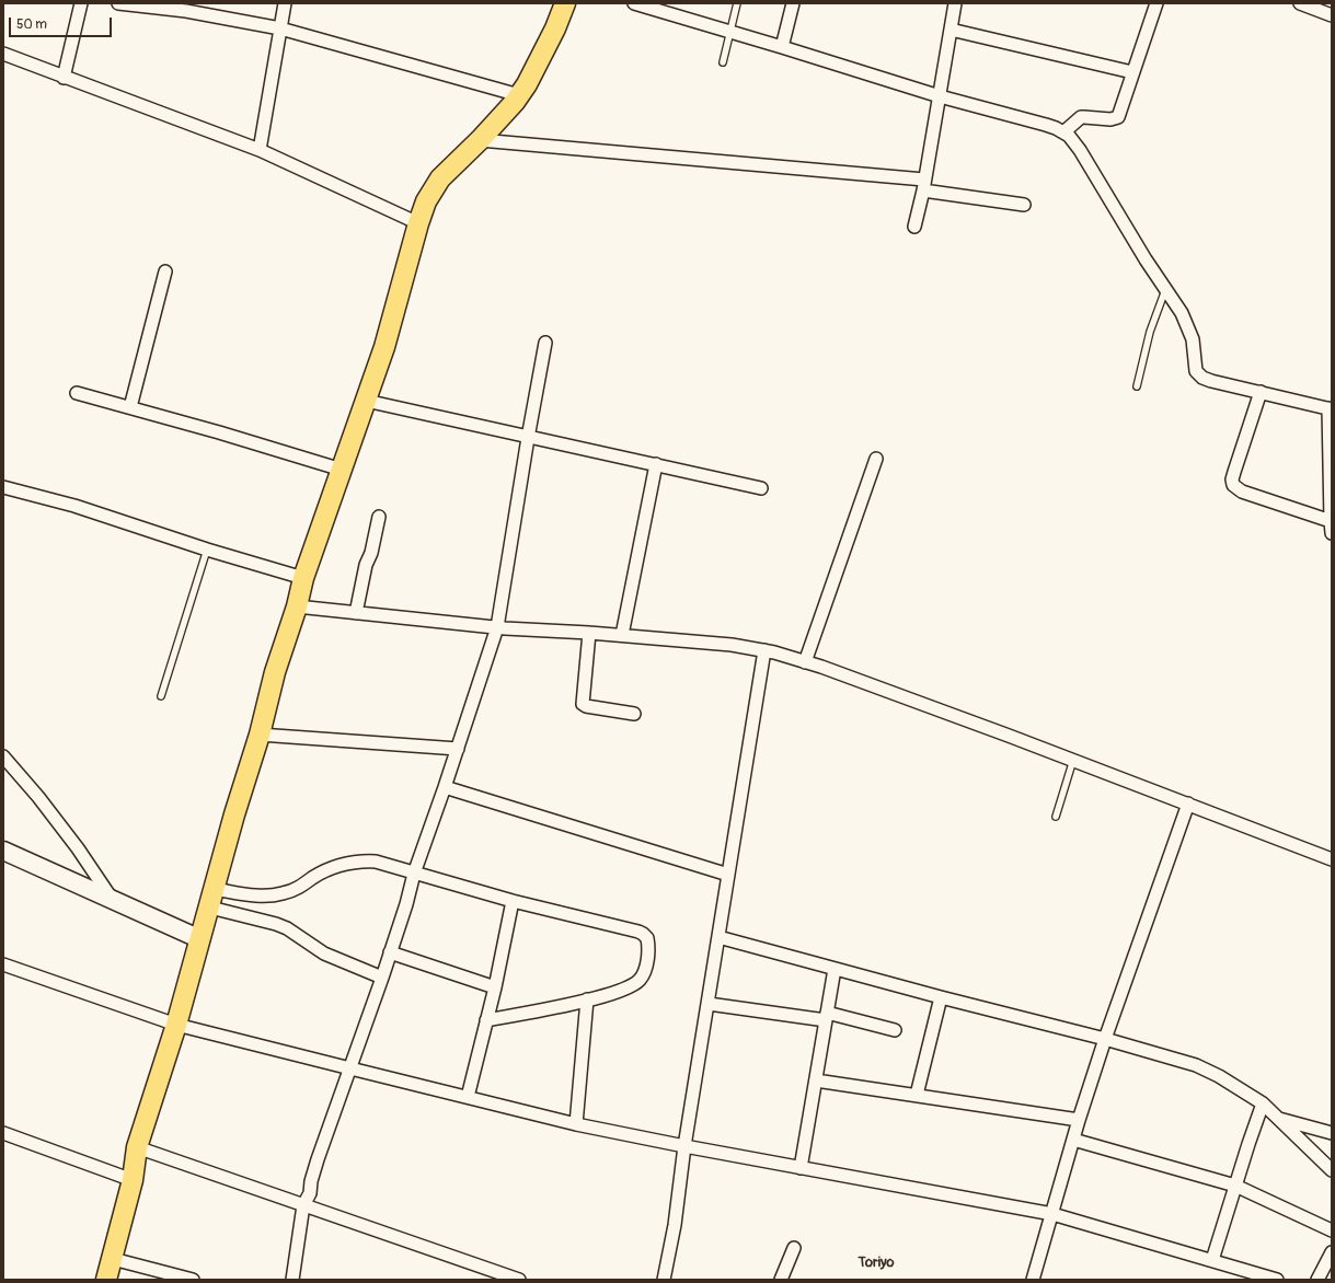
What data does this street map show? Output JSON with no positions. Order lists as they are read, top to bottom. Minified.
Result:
{"districts":["Toriyo"],"scale_bar":"50 m"}
